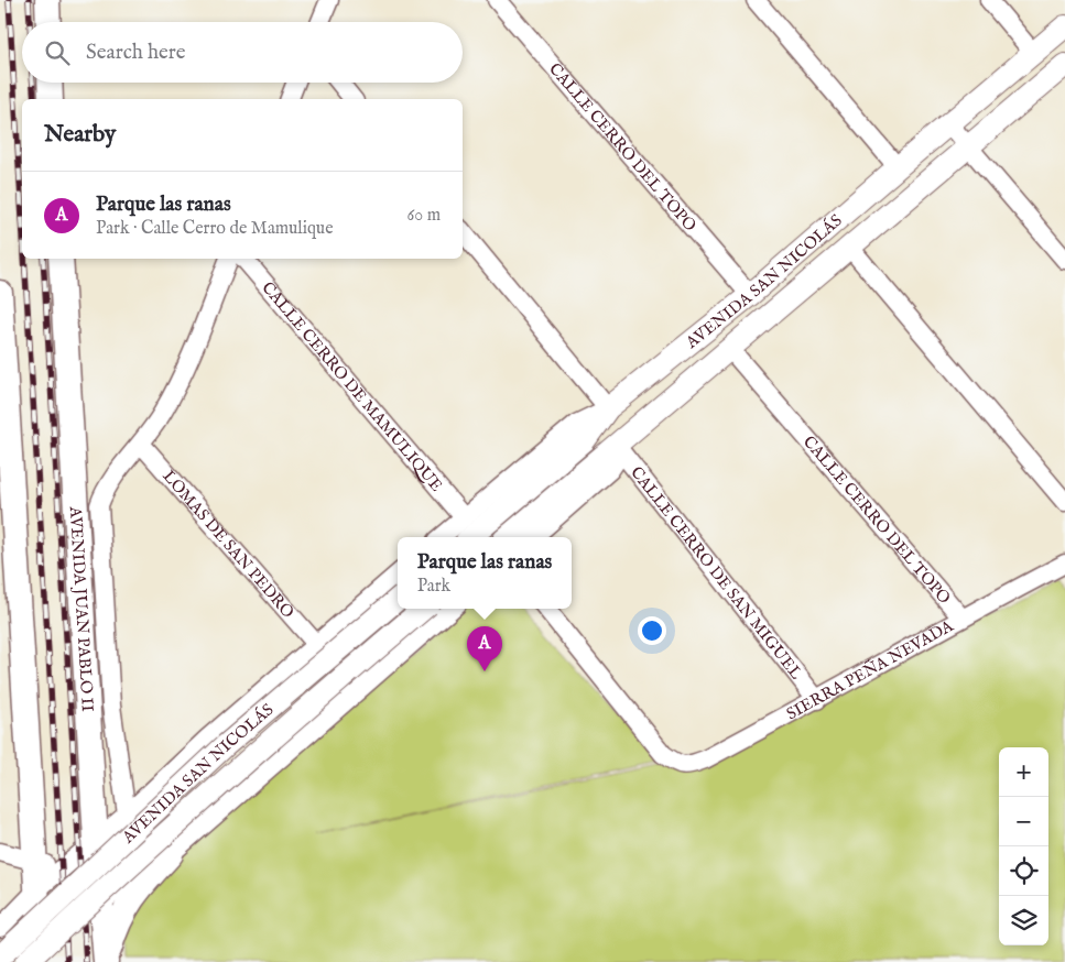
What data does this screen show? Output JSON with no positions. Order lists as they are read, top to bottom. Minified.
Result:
{"streets":{"main road":["AVENIDA JUAN PABLO II"],"street":["CALLE CERRO DEL TOPO","AVENIDA SAN NICOLÁS","CALLE CERRO DE MAMULIQUE","LOMAS DE SAN PEDRO","CALLE CERRO DE SAN MIGUEL","SIERRA PEÑA NEVADA"]},"crossings":[["CALLE CERRO DEL TOPO","AVENIDA SAN NICOLÁS"],["CALLE CERRO DEL TOPO","SIERRA PEÑA NEVADA"],["AVENIDA SAN NICOLÁS","CALLE CERRO DE SAN MIGUEL"],["CALLE CERRO DE SAN MIGUEL","SIERRA PEÑA NEVADA"]],"page":{"search":"Search here","heading":"Nearby","list":[{"mark":"A","name":"Parque las ranas","note":"Park · Calle Cerro de Mamulique","value":"60 m"}],"popup":["Parque las ranas","Park"],"pins":"A","map_buttons":["+","−"]}}
